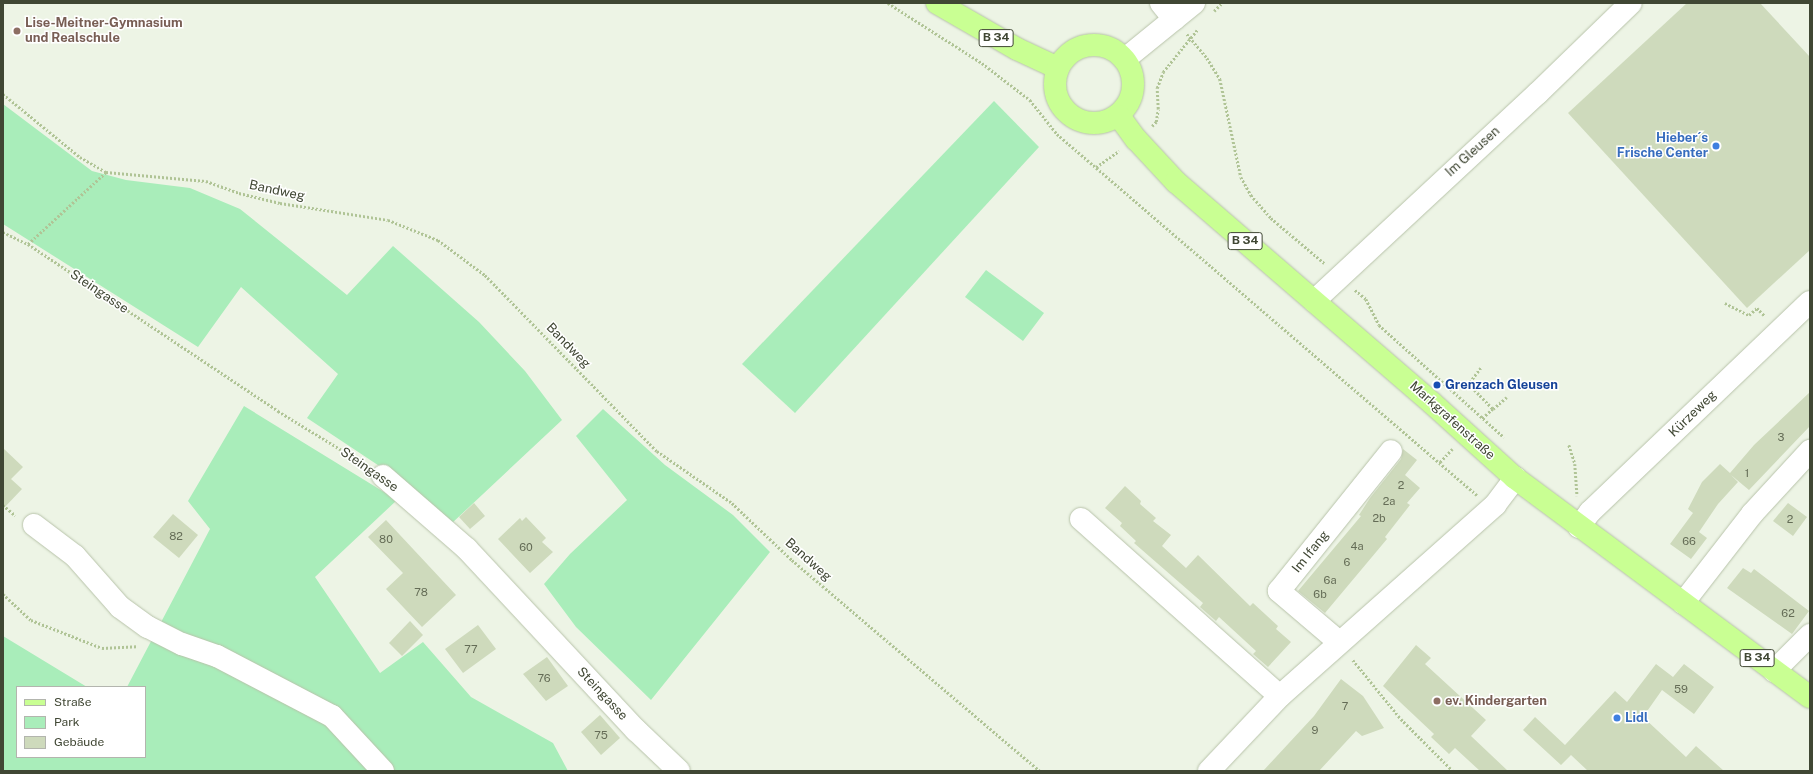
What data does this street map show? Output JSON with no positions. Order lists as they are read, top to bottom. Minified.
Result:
{"streets":{"main road":["B 34","Markgrafenstraße"],"street":["Im Gleusen","Steingasse","Kürzeweg","Im Ifang"],"path":["Bandweg"]},"crossings":[["B 34","Markgrafenstraße"],["Im Gleusen","Markgrafenstraße"],["Kürzeweg","Markgrafenstraße"]],"places":["Lise-Meitner-Gymnasium und Realschule","Hieber´s Frische Center","Grenzach Gleusen","ev. Kindergarten","Lidl"],"house_numbers":["3","1","2","2a","2b","2","82","80","66","4a","60","6","6a","78","6b","62","77","76","59","7","9","75"],"legend":["Straße","Park","Gebäude"]}
